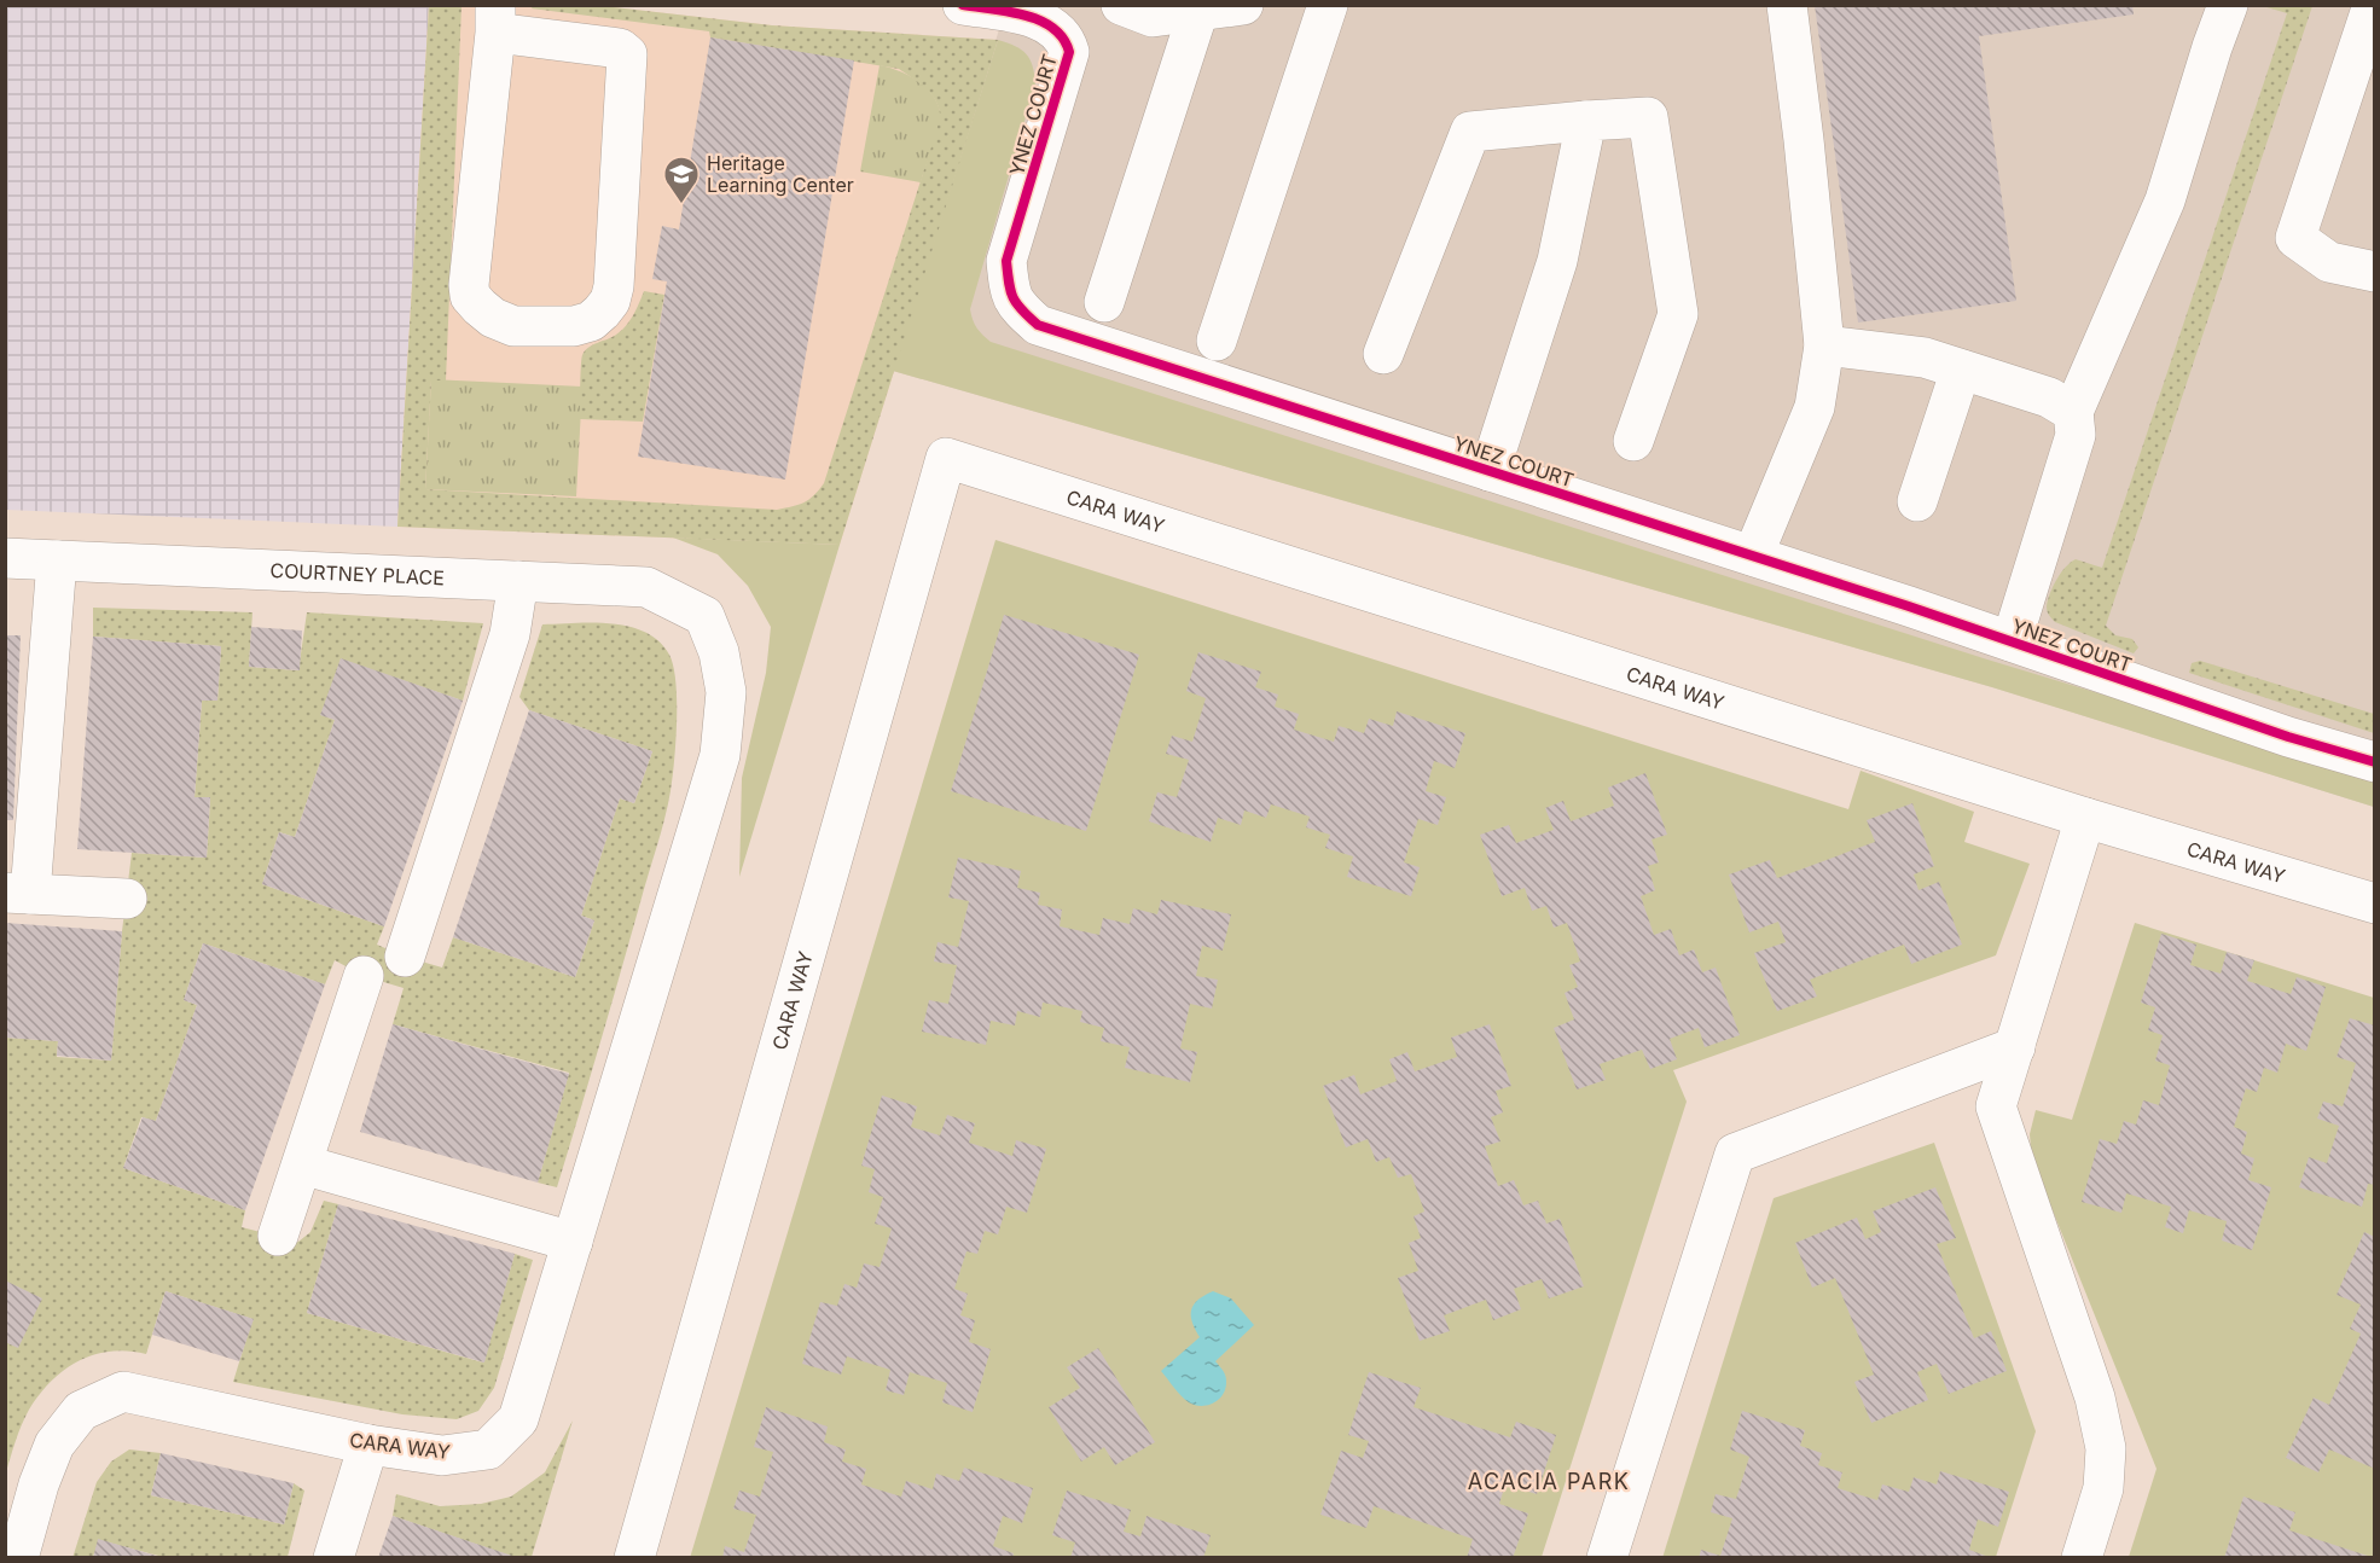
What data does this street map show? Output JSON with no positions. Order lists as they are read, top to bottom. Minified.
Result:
{"streets":{"street":["YNEZ COURT","CARA WAY","COURTNEY PLACE"]},"crossings":[["CARA WAY","COURTNEY PLACE"]],"districts":["ACACIA PARK"],"places":{"school or university":["Heritage Learning Center"]}}
